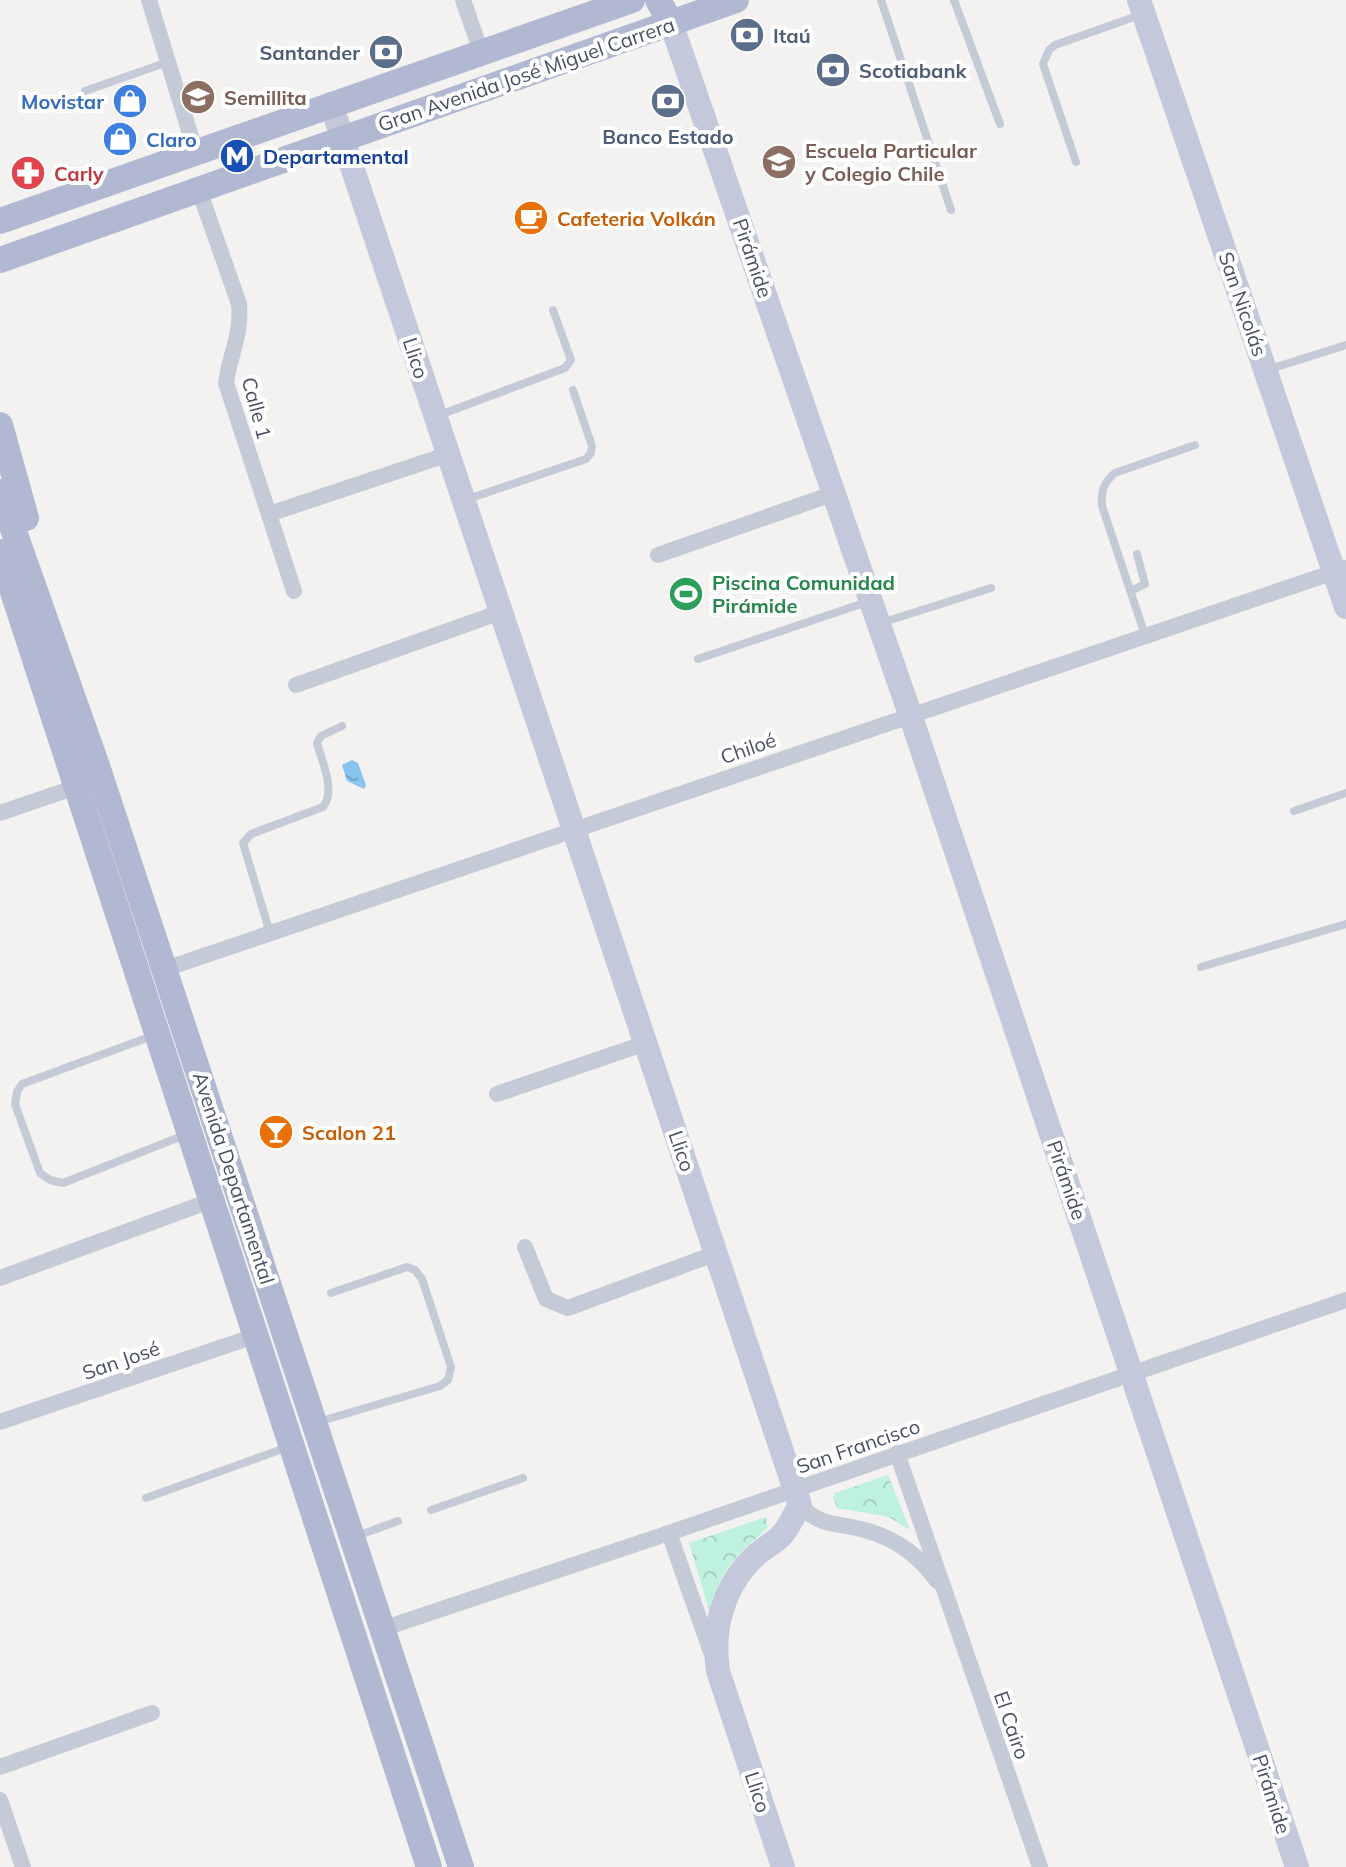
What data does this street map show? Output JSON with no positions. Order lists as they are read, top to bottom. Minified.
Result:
{"streets":{"main road":["Gran Avenida José Miguel Carrera","Avenida Departamental"],"street":["Pirámide","San Nicolás","Llico","Calle 1","Chiloé","San José","San Francisco","El Cairo"]},"crossings":[["Gran Avenida José Miguel Carrera","Pirámide"],["Gran Avenida José Miguel Carrera","Llico"],["Gran Avenida José Miguel Carrera","Calle 1"],["Pirámide","Chiloé"],["Pirámide","San Francisco"],["San Nicolás","Chiloé"],["Llico","Chiloé"],["Llico","San Francisco"],["Llico","El Cairo"],["Chiloé","Avenida Departamental"],["Avenida Departamental","San José"],["Avenida Departamental","San Francisco"],["San Francisco","El Cairo"]],"places":{"bank":["Itaú","Santander","Scotiabank","Banco Estado"],"school or university":["Semillita","Escuela Particular y Colegio Chile"],"shop":["Movistar","Claro"],"metro station":["Departamental"],"pharmacy":["Carly"],"cafe":["Cafeteria Volkán"],"sports":["Piscina Comunidad Pirámide"],"bar":["Scalon 21"]}}
